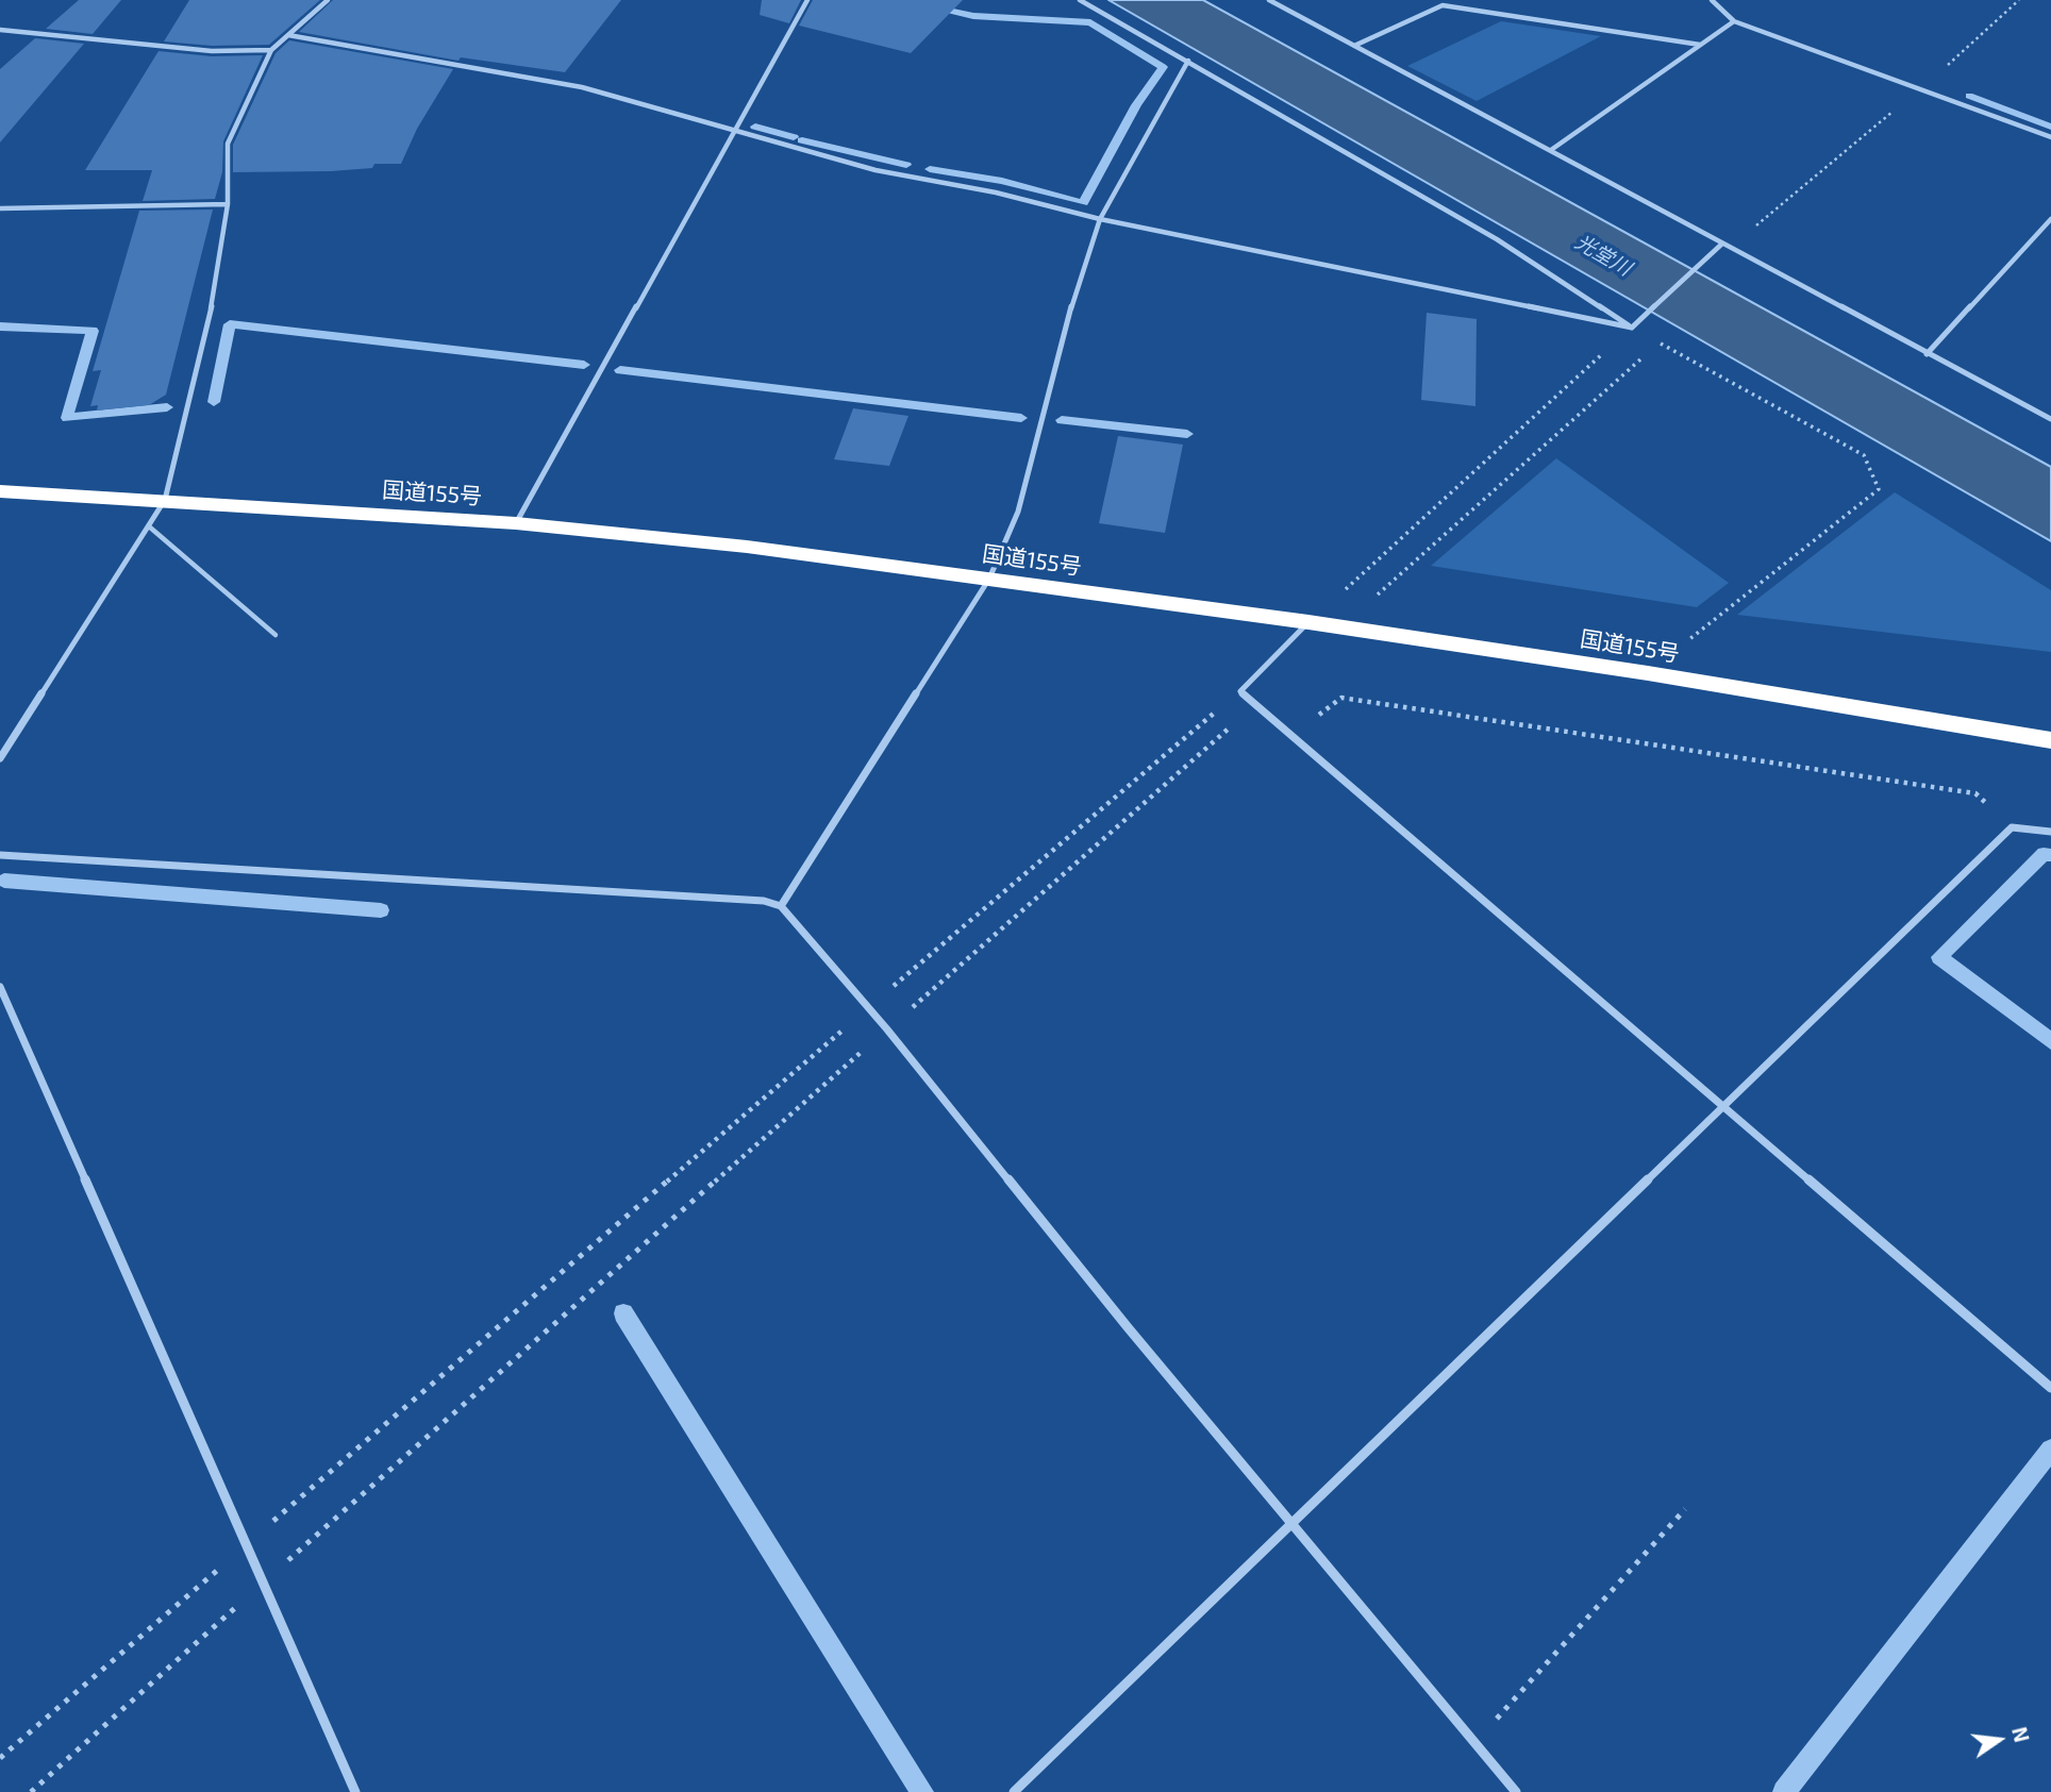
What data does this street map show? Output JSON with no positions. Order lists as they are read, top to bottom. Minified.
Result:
{"streets":{"highway":["国道155号"]},"water":["光堂川"],"north":"right"}
